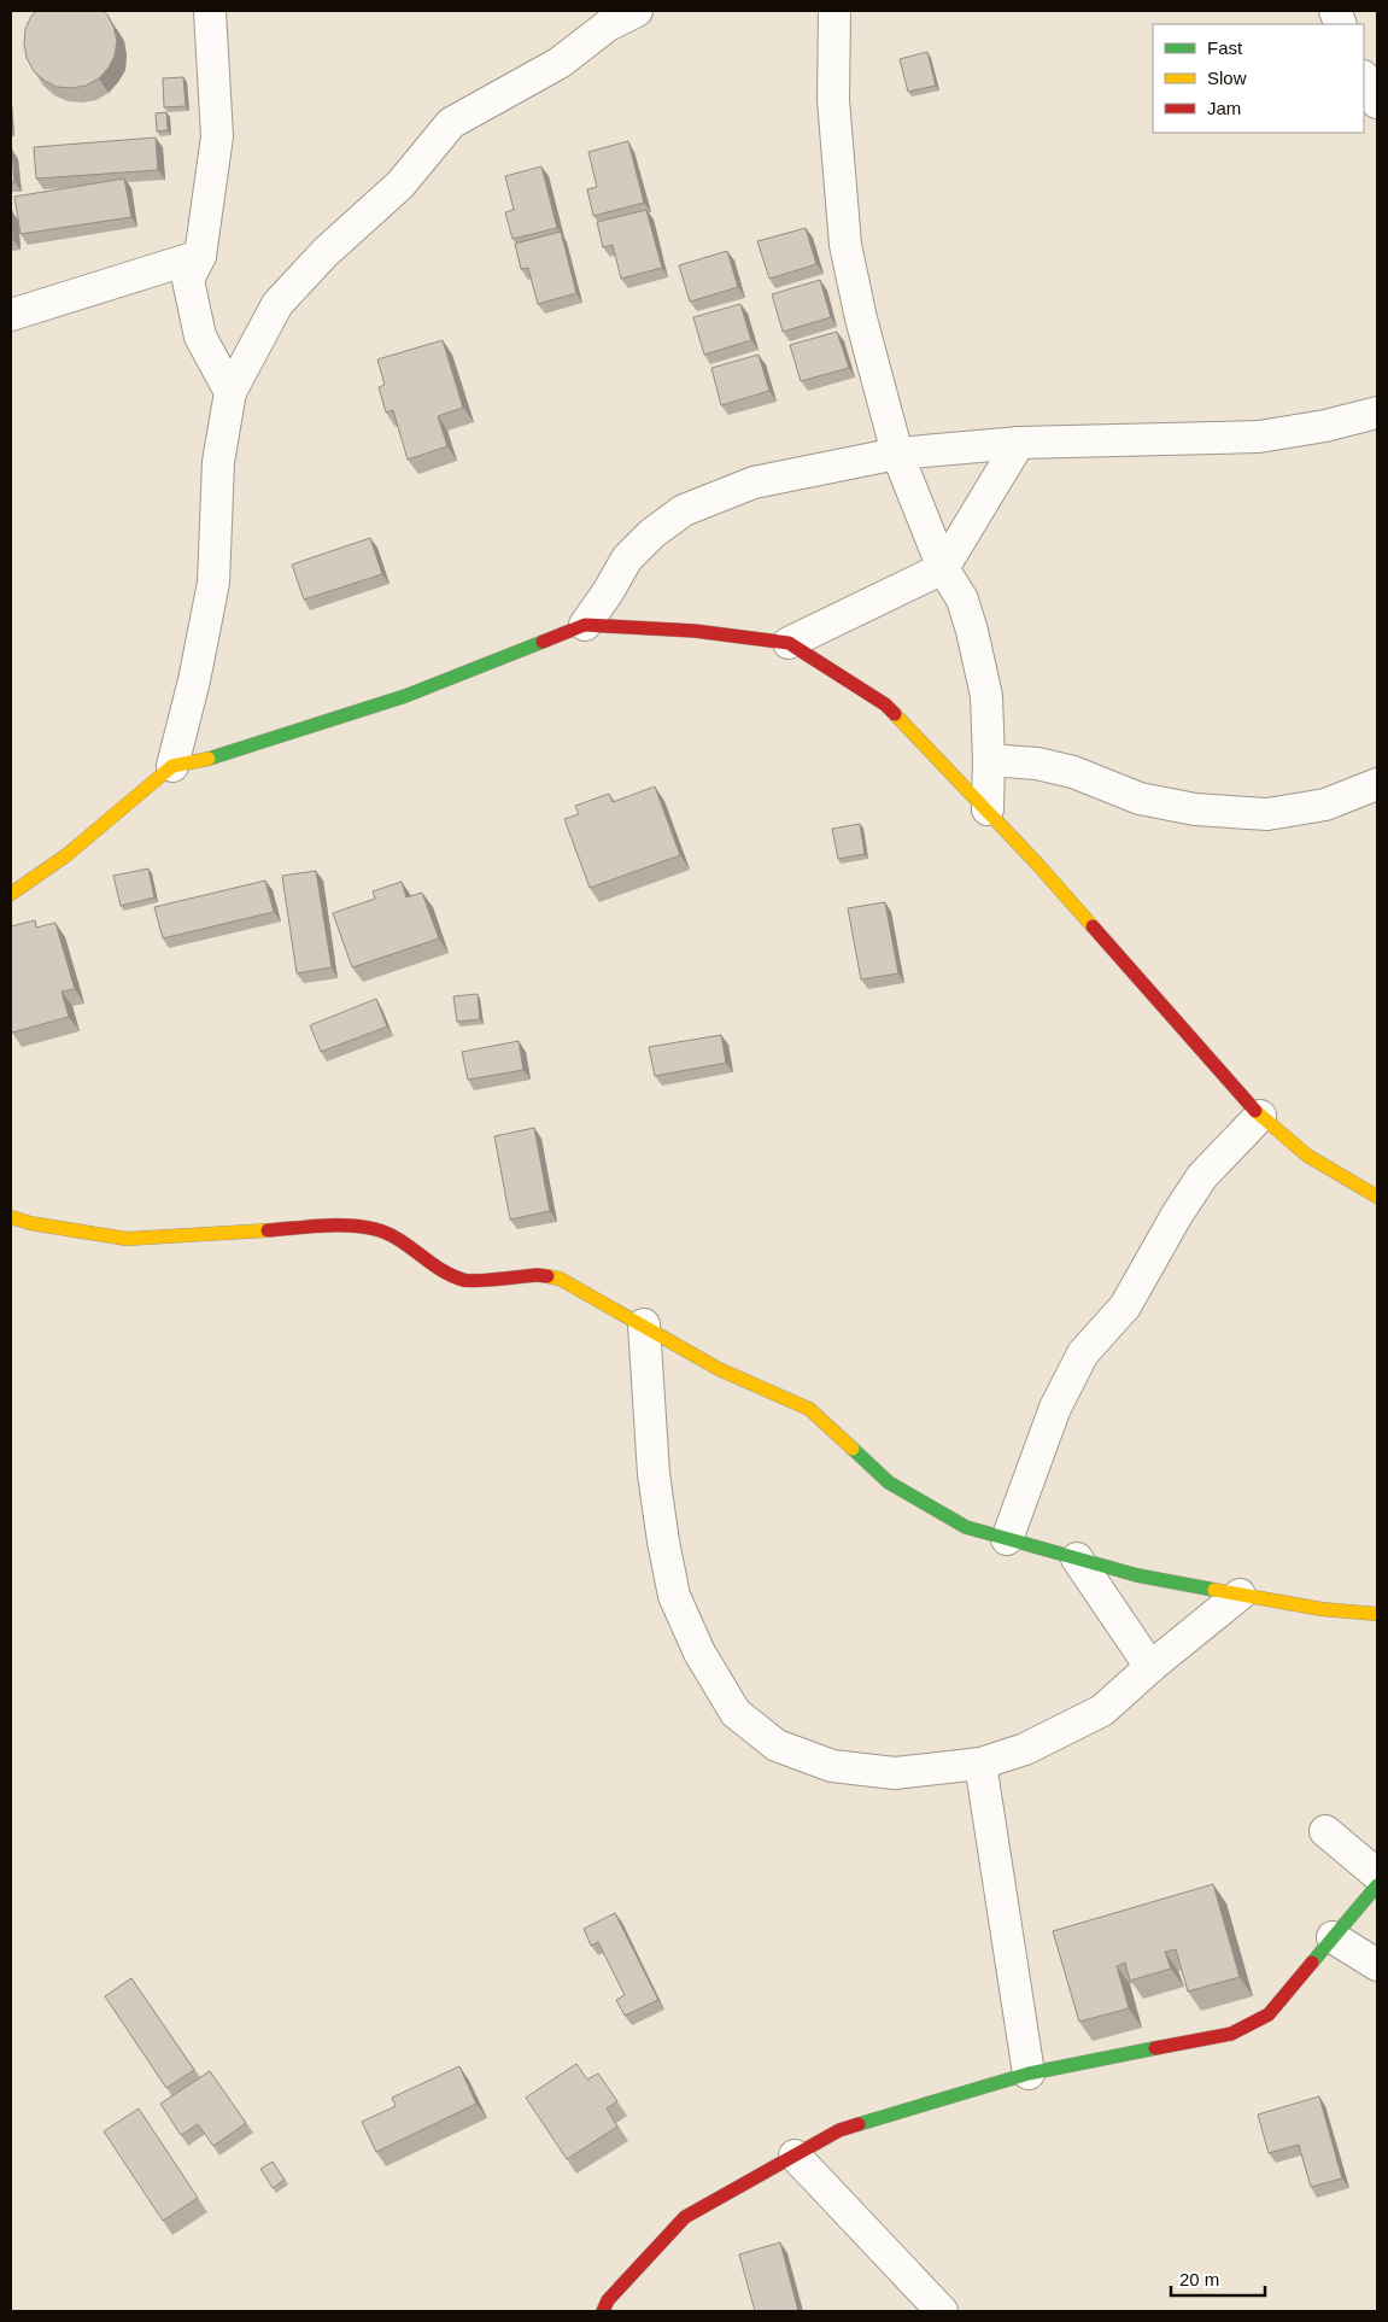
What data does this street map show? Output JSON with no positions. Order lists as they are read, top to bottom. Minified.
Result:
{"legend":["Fast","Slow","Jam"],"scale_bar":"20 m"}
